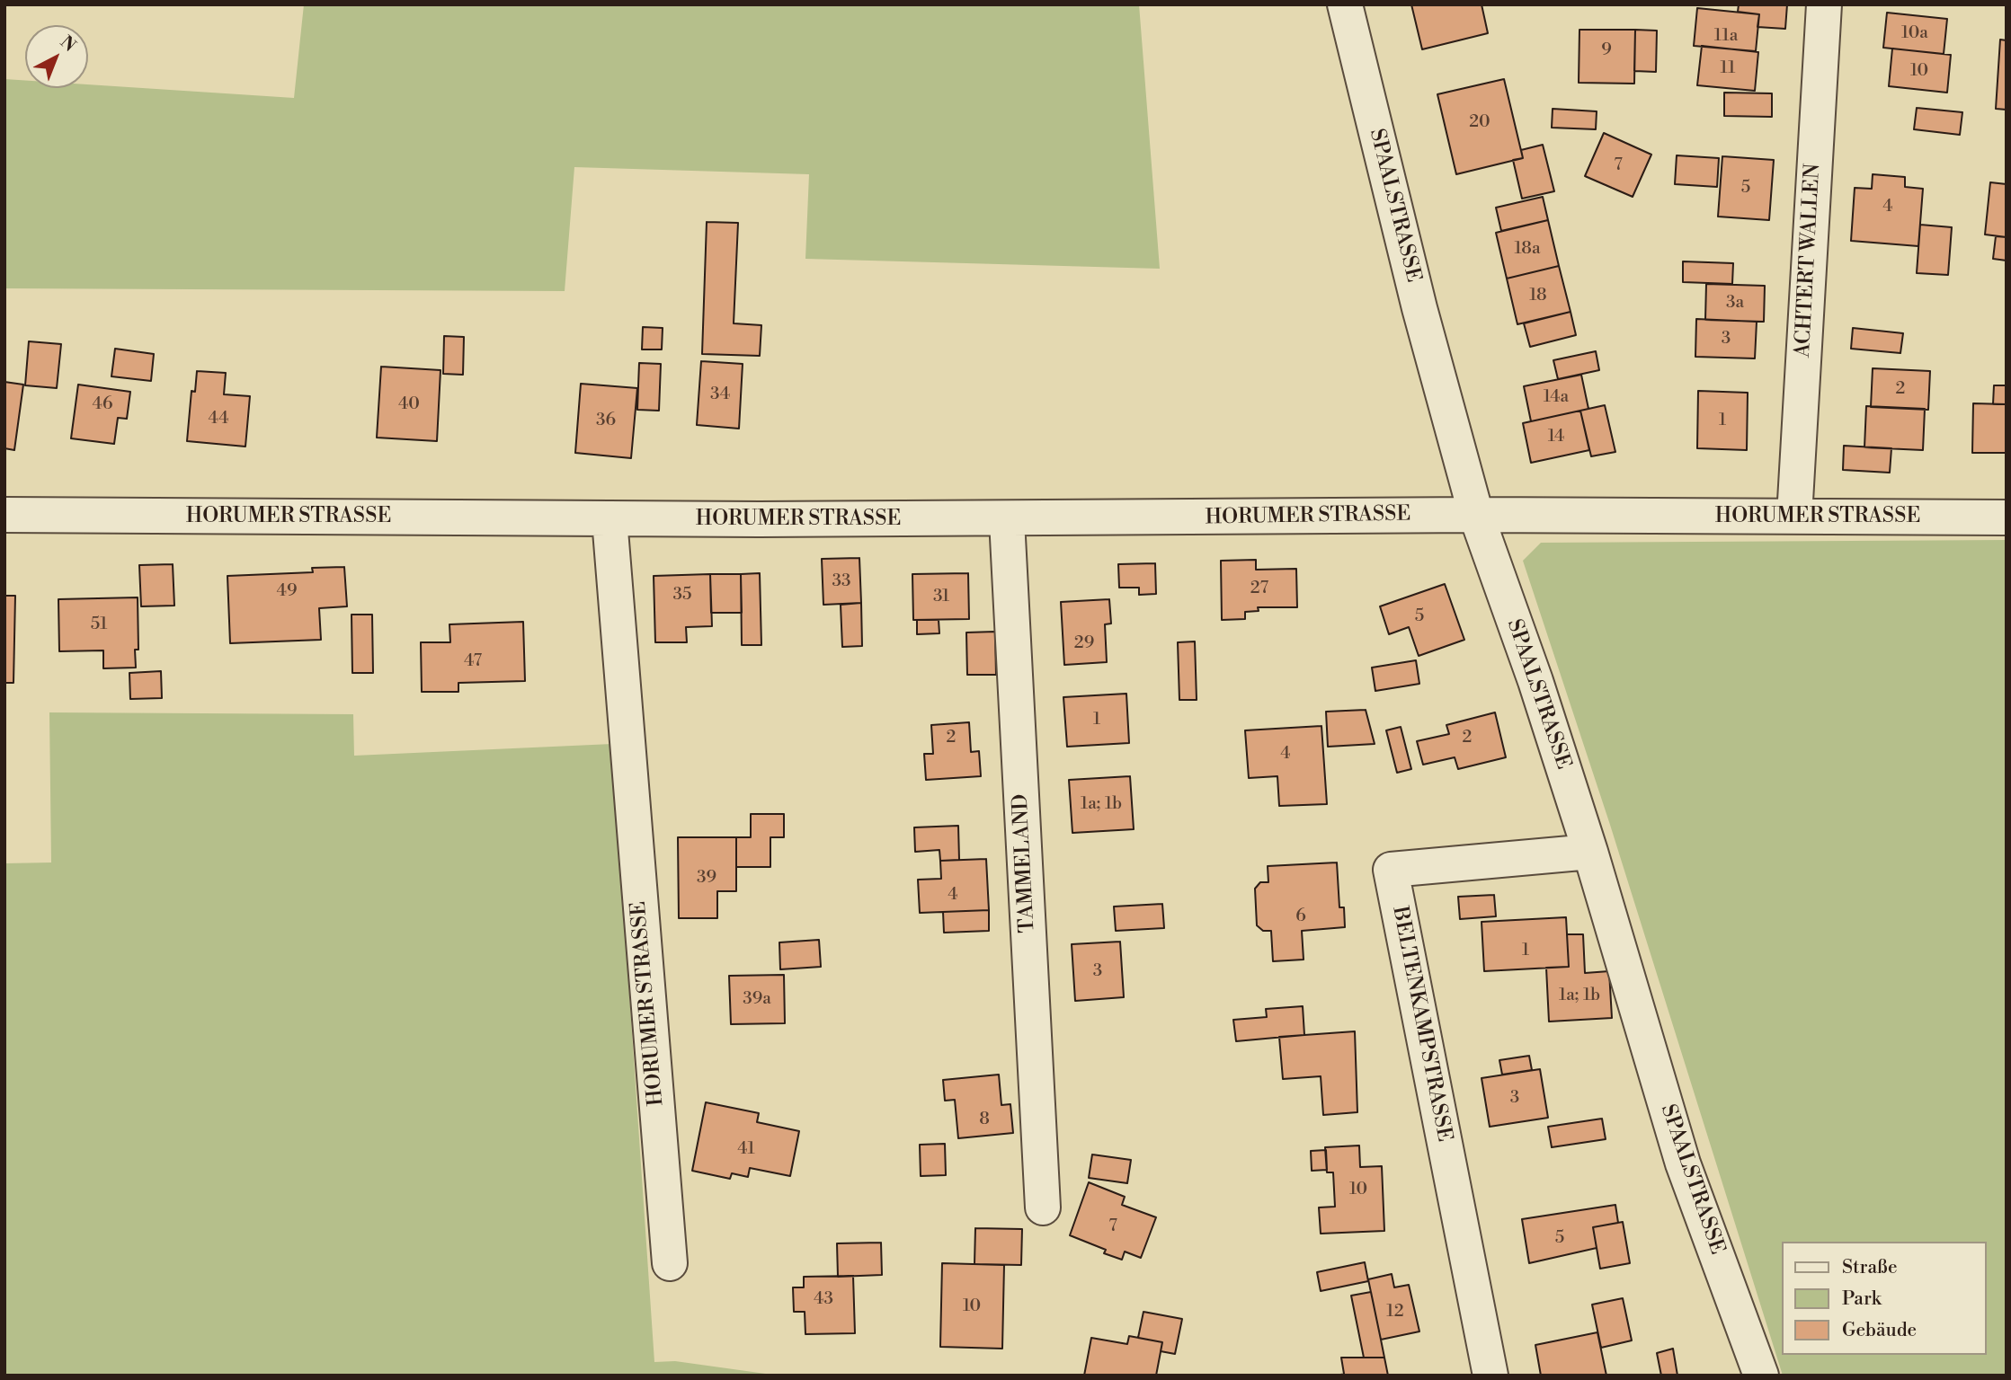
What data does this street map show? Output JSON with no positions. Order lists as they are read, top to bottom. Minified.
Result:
{"streets":{"street":["SPAALSTRASSE","ACHTERT WALLEN","HORUMER STRASSE","TAMMELAND","BELTENKAMPSTRASSE"]},"crossings":[["SPAALSTRASSE","HORUMER STRASSE"],["SPAALSTRASSE","BELTENKAMPSTRASSE"],["ACHTERT WALLEN","HORUMER STRASSE"],["HORUMER STRASSE","TAMMELAND"]],"house_numbers":["10a","11a","9","11","10","20","7","5","4","18a","18","3a","3","2","34","14a","46","40","44","36","1","14","33","27","49","35","31","5","51","29","47","1","2","2","4","1a; 1b","39","4","6","1","3","1a; 1b","39a","3","8","41","10","7","5","43","10","12"],"legend":["Straße","Park","Gebäude"],"north":"top right"}
